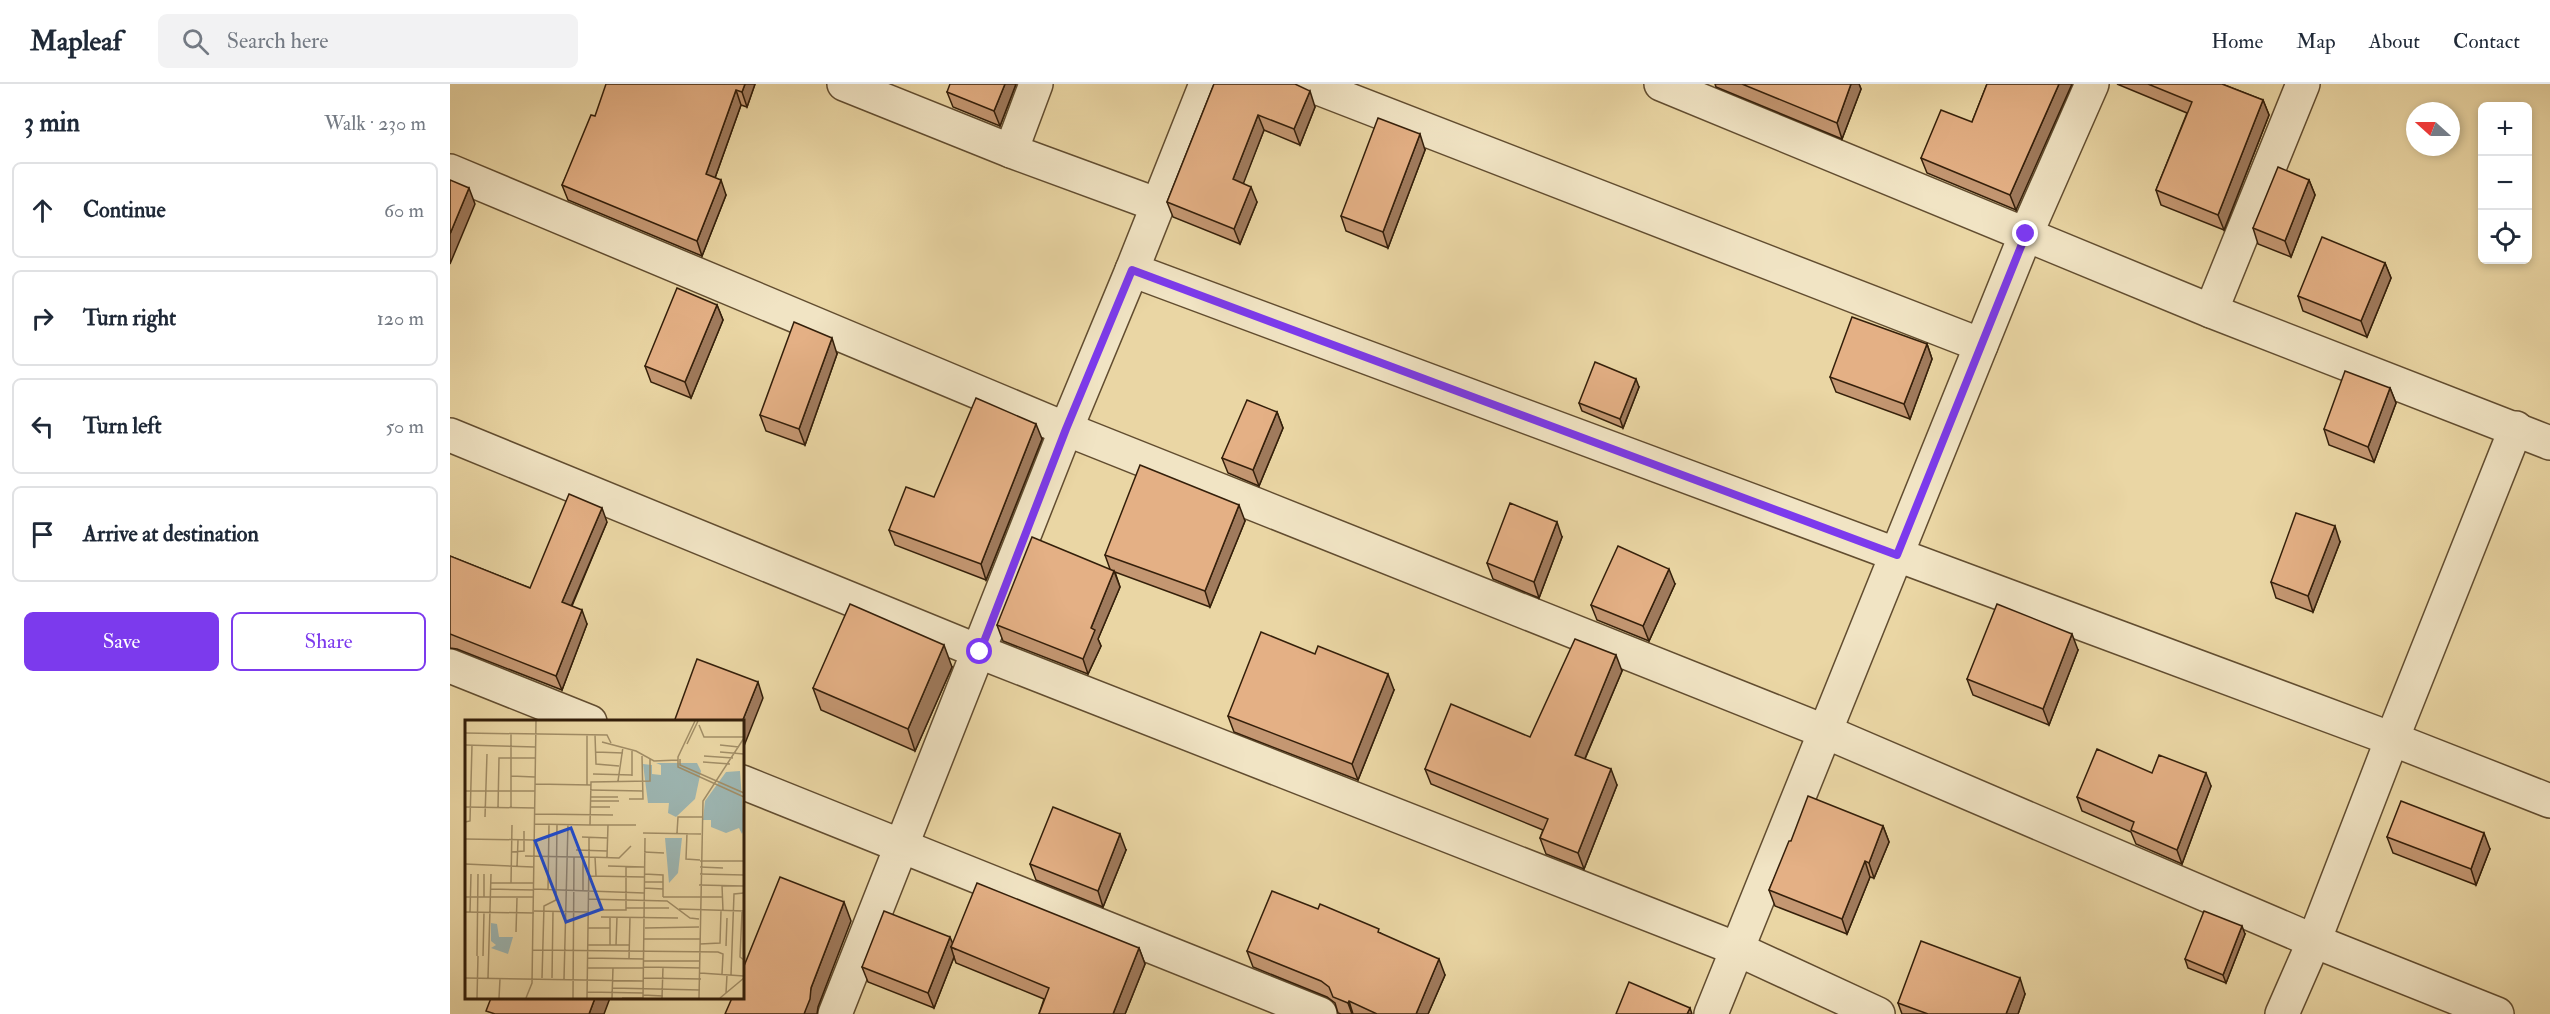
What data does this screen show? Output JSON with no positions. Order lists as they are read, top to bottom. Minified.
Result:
{"north":"left","page":{"header":"Mapleaf","search":"Search here","nav":["Home","Map","About","Contact"],"heading":["3 min","Walk · 230 m"],"map_buttons":["+","−"],"list":[["Continue","60 m"],["Turn right","120 m"],["Turn left","50 m"],"Arrive at destination"],"buttons":["Save","Share"]}}
